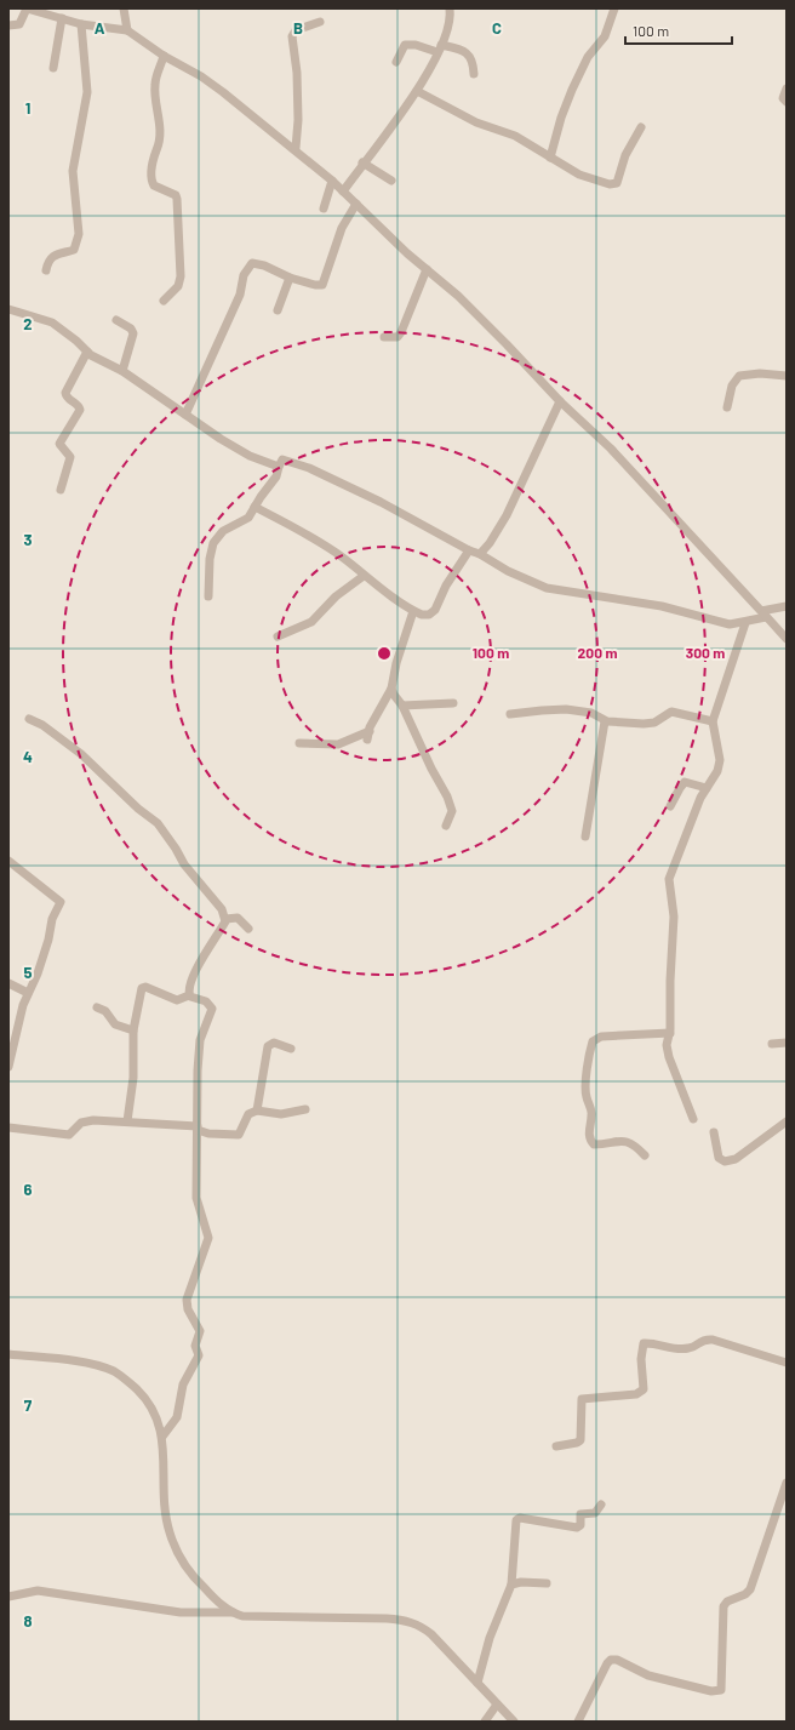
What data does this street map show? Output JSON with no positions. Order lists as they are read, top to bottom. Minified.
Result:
{"scale_bar":"100 m","grid":{"columns":["A","B","C"],"rows":["1","2","3","4","5","6","7","8"]},"rings":["100 m","200 m","300 m"]}
